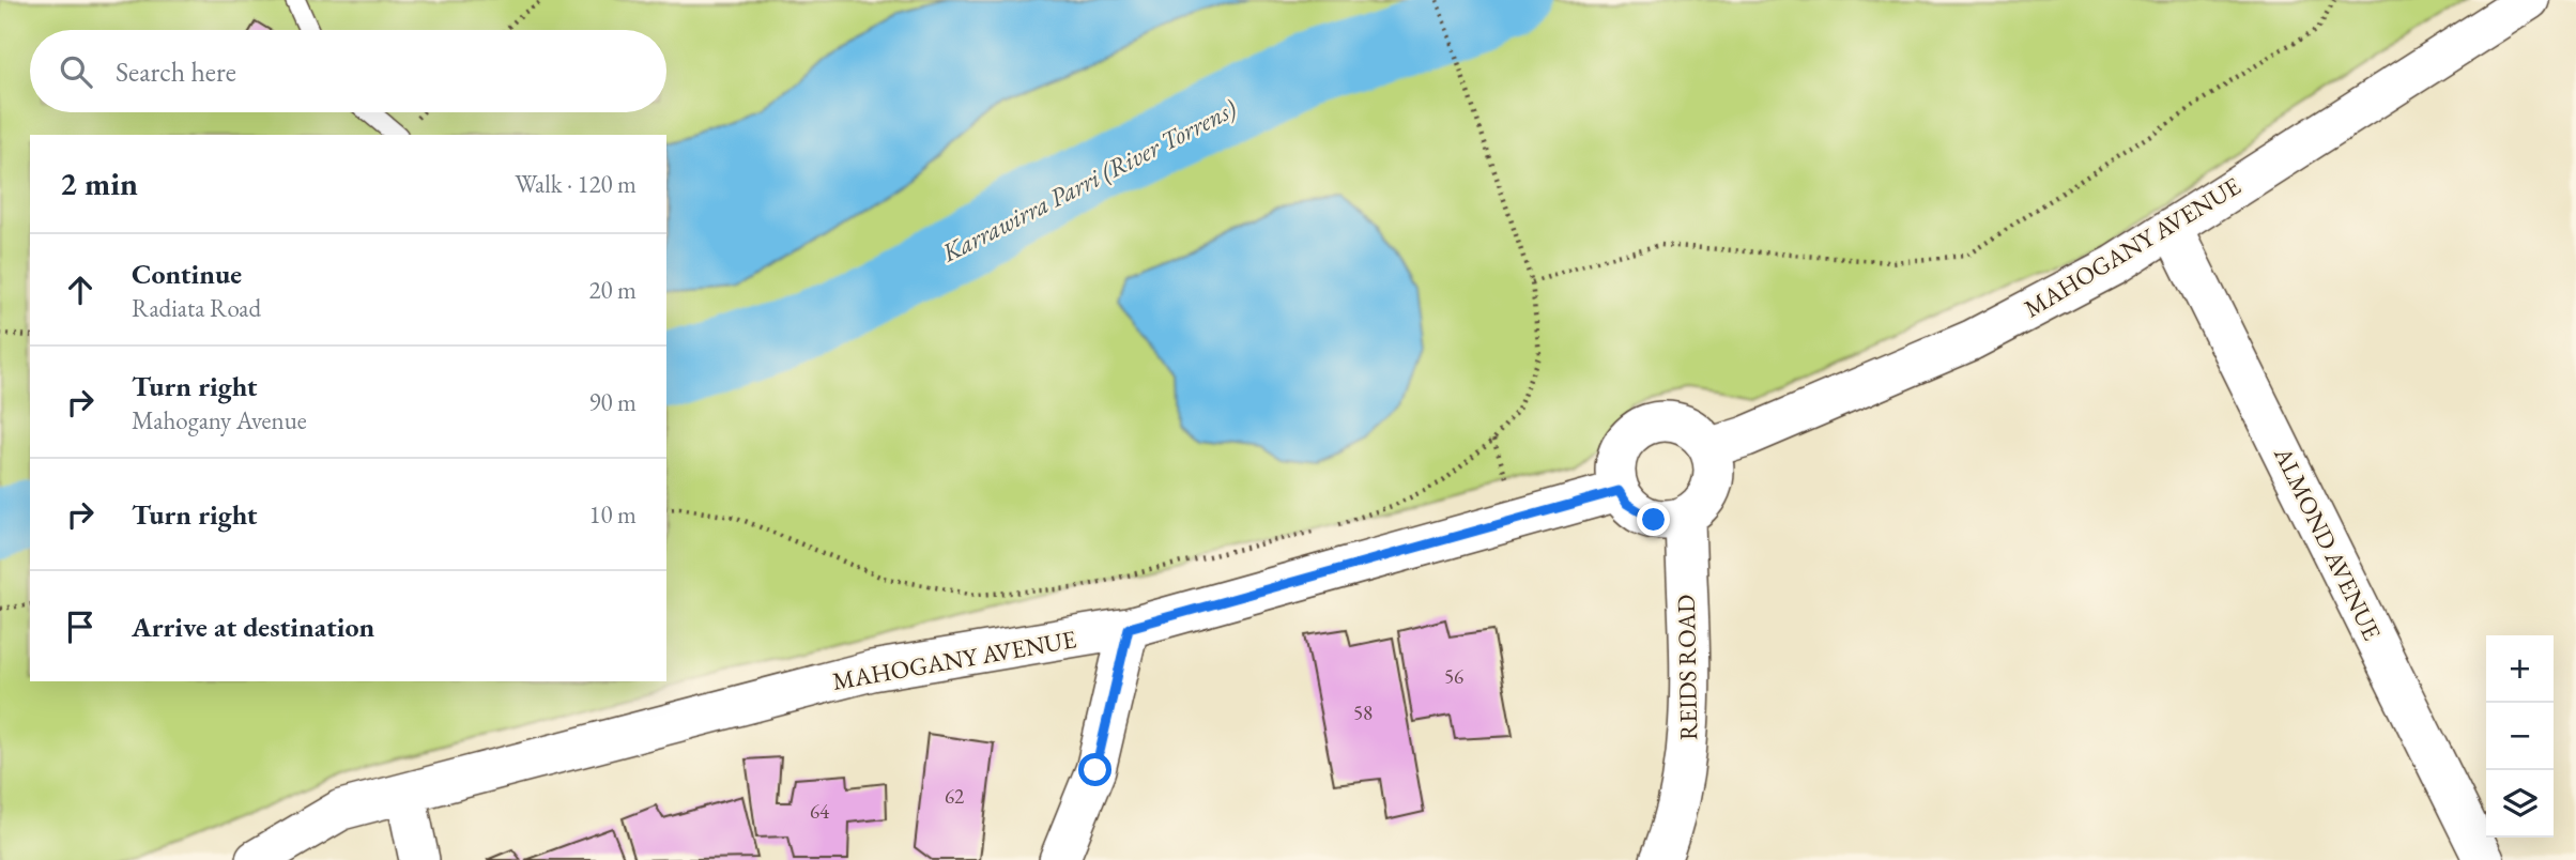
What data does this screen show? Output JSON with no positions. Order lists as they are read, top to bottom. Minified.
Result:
{"streets":{"street":["MAHOGANY AVENUE","ALMOND AVENUE","REIDS ROAD"]},"crossings":[["MAHOGANY AVENUE","ALMOND AVENUE"],["MAHOGANY AVENUE","REIDS ROAD"]],"water":["Karrawirra Parri (River Torrens)"],"house_numbers":["56","58","62","64"],"page":{"search":"Search here","heading":["2 min","Walk · 120 m"],"list":[["Continue","Radiata Road","20 m"],["Turn right","Mahogany Avenue","90 m"],["Turn right","10 m"],"Arrive at destination"],"map_buttons":["+","−"]}}
